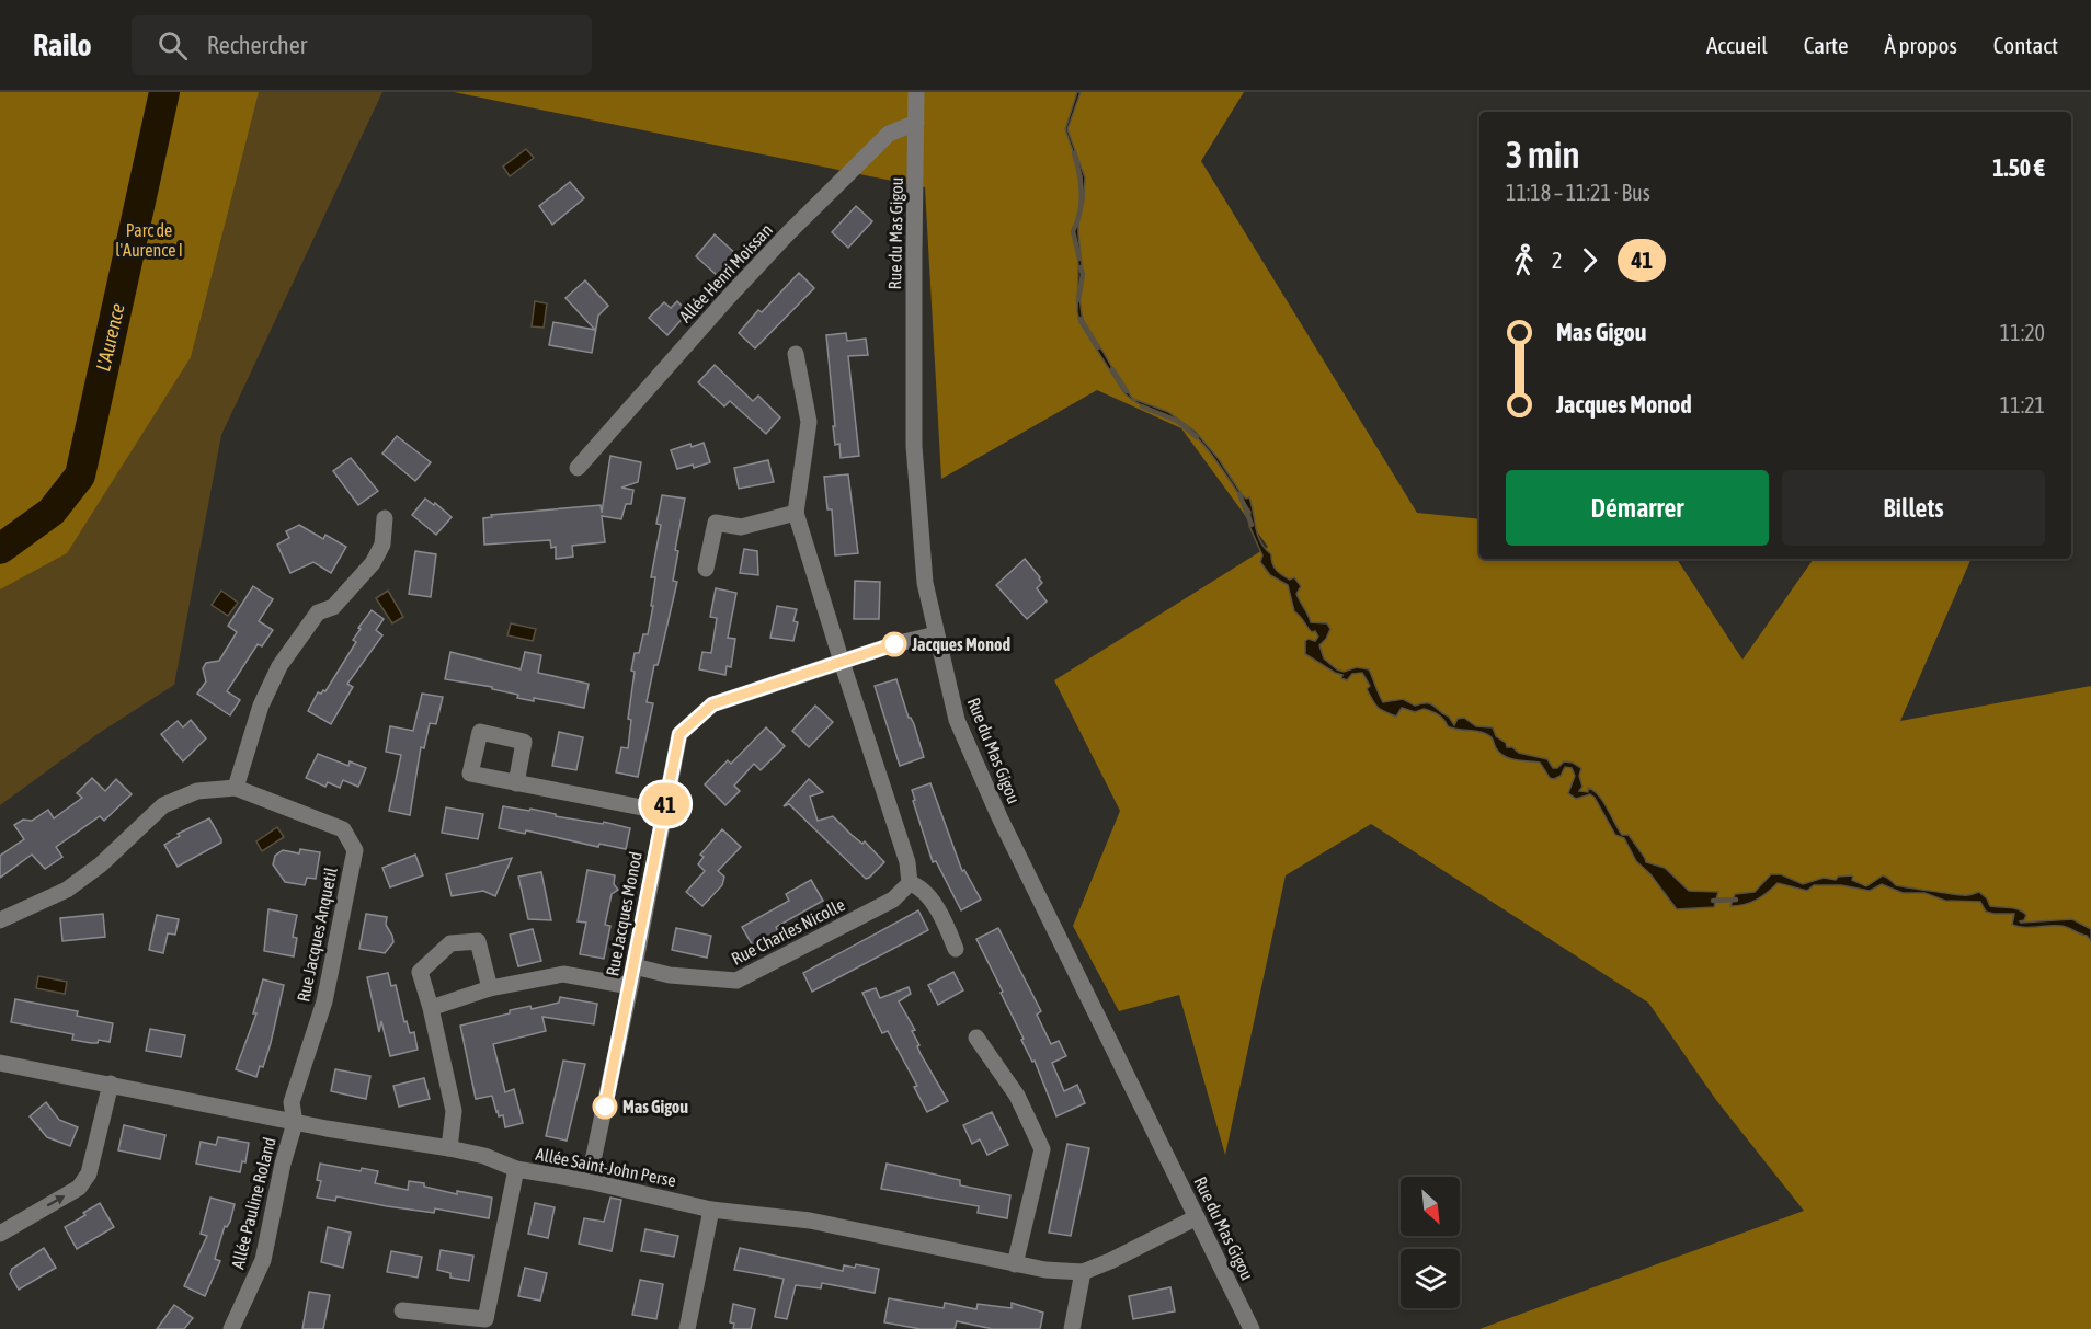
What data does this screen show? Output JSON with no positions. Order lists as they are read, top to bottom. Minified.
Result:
{"streets":{"street":["Rue du Mas Gigou","Allée Henri Moissan","Rue Jacques Monod","Rue Charles Nicolle","Rue Jacques Anquetil","Allée Saint-John Perse","Allée Pauline Roland"]},"crossings":[["Rue du Mas Gigou","Allée Henri Moissan"],["Rue du Mas Gigou","Rue Jacques Monod"],["Rue du Mas Gigou","Allée Saint-John Perse"],["Rue Jacques Monod","Rue Charles Nicolle"],["Rue Jacques Monod","Allée Saint-John Perse"],["Rue Jacques Anquetil","Allée Saint-John Perse"],["Rue Jacques Anquetil","Allée Pauline Roland"],["Allée Saint-John Perse","Allée Pauline Roland"]],"water":["L'Aurence"],"parks":["Parc de l'Aurence I"],"places":["Jacques Monod","Mas Gigou"],"lines":["bus line 41"],"north":"bottom right","page":{"header":"Railo","search":"Rechercher","nav":["Accueil","Carte","À propos","Contact"],"on_map":"41","heading":["3 min","11:18 – 11:21 · Bus","1.50 €"],"legs":["2","41"],"list":[{"name":"Mas Gigou","value":"11:20"},{"name":"Jacques Monod","value":"11:21"}],"buttons":["Démarrer","Billets"]}}
